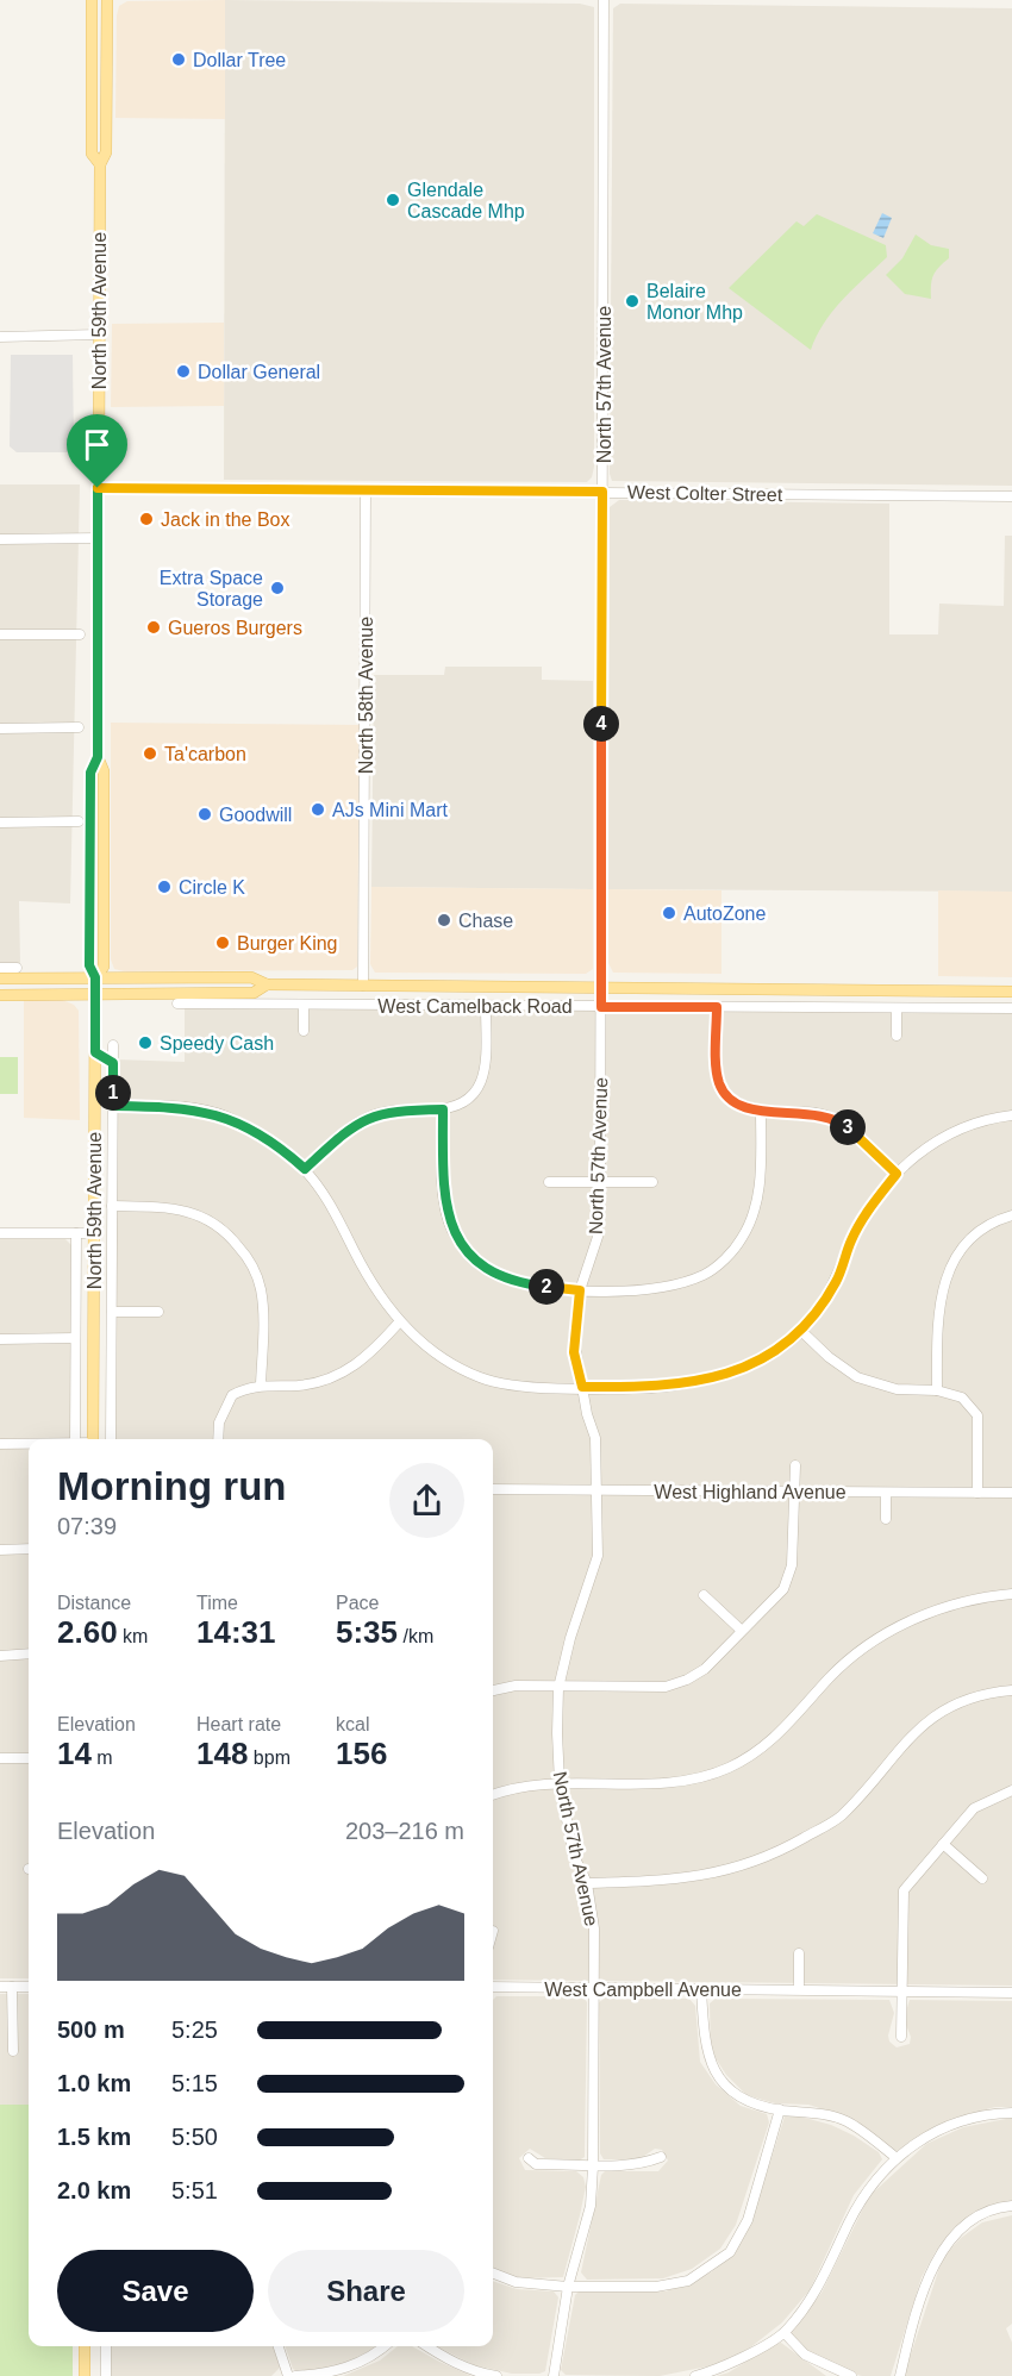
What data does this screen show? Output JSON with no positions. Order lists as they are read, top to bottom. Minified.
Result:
{"streets":{"main road":["North 59th Avenue","West Camelback Road"],"street":["North 57th Avenue","West Colter Street","North 58th Avenue","West Highland Avenue","West Campbell Avenue"]},"crossings":[["North 59th Avenue","West Colter Street"],["North 59th Avenue","West Camelback Road"],["North 57th Avenue","West Colter Street"],["North 57th Avenue","West Camelback Road"],["North 57th Avenue","West Highland Avenue"],["North 57th Avenue","West Campbell Avenue"],["West Colter Street","North 58th Avenue"],["North 58th Avenue","West Camelback Road"]],"places":["Dollar Tree","Glendale Cascade Mhp","Belaire Monor Mhp","Dollar General","Jack in the Box","Extra Space Storage","Gueros Burgers","Ta'carbon","AJs Mini Mart","Goodwill","Circle K","AutoZone","Chase","Burger King","Speedy Cash"],"page":{"pins":["4","1","3","2"],"heading":["Morning run","07:39"],"stats":[["Distance","2.60 km"],["Time","14:31"],["Pace","5:35 /km"],["Elevation","14 m"],["Heart rate","148 bpm"],["kcal","156"]],"chart":["Elevation","203–216 m"],"list":[{"name":"500 m","note":"5:25"},{"name":"1.0 km","note":"5:15"},{"name":"1.5 km","note":"5:50"},{"name":"2.0 km","note":"5:51"}],"buttons":["Save","Share"]}}
